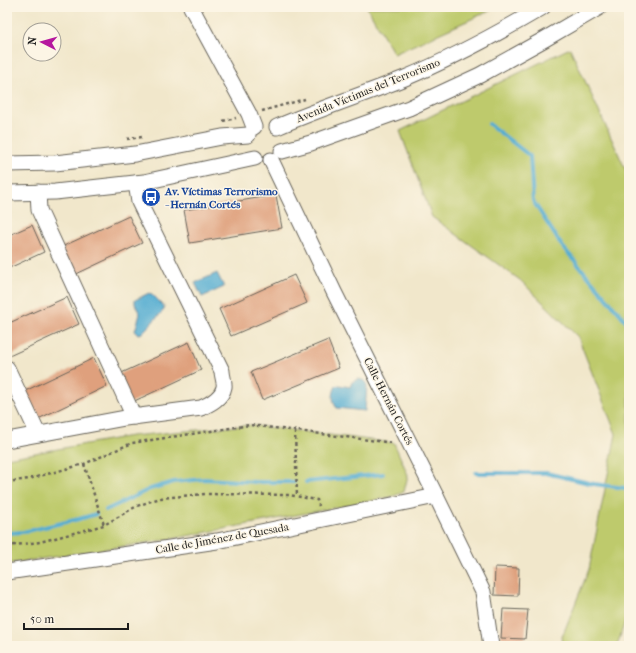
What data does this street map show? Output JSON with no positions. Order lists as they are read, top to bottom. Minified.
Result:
{"streets":{"street":["Avenida Víctimas del Terrorismo","Calle Hernán Cortés","Calle de Jiménez de Quesada"]},"crossings":[["Avenida Víctimas del Terrorismo","Calle Hernán Cortés"],["Calle Hernán Cortés","Calle de Jiménez de Quesada"]],"places":{"bus stop":["Av. Víctimas Terrorismo - Hernán Cortés"]},"scale_bar":"50 m","north":"left"}
